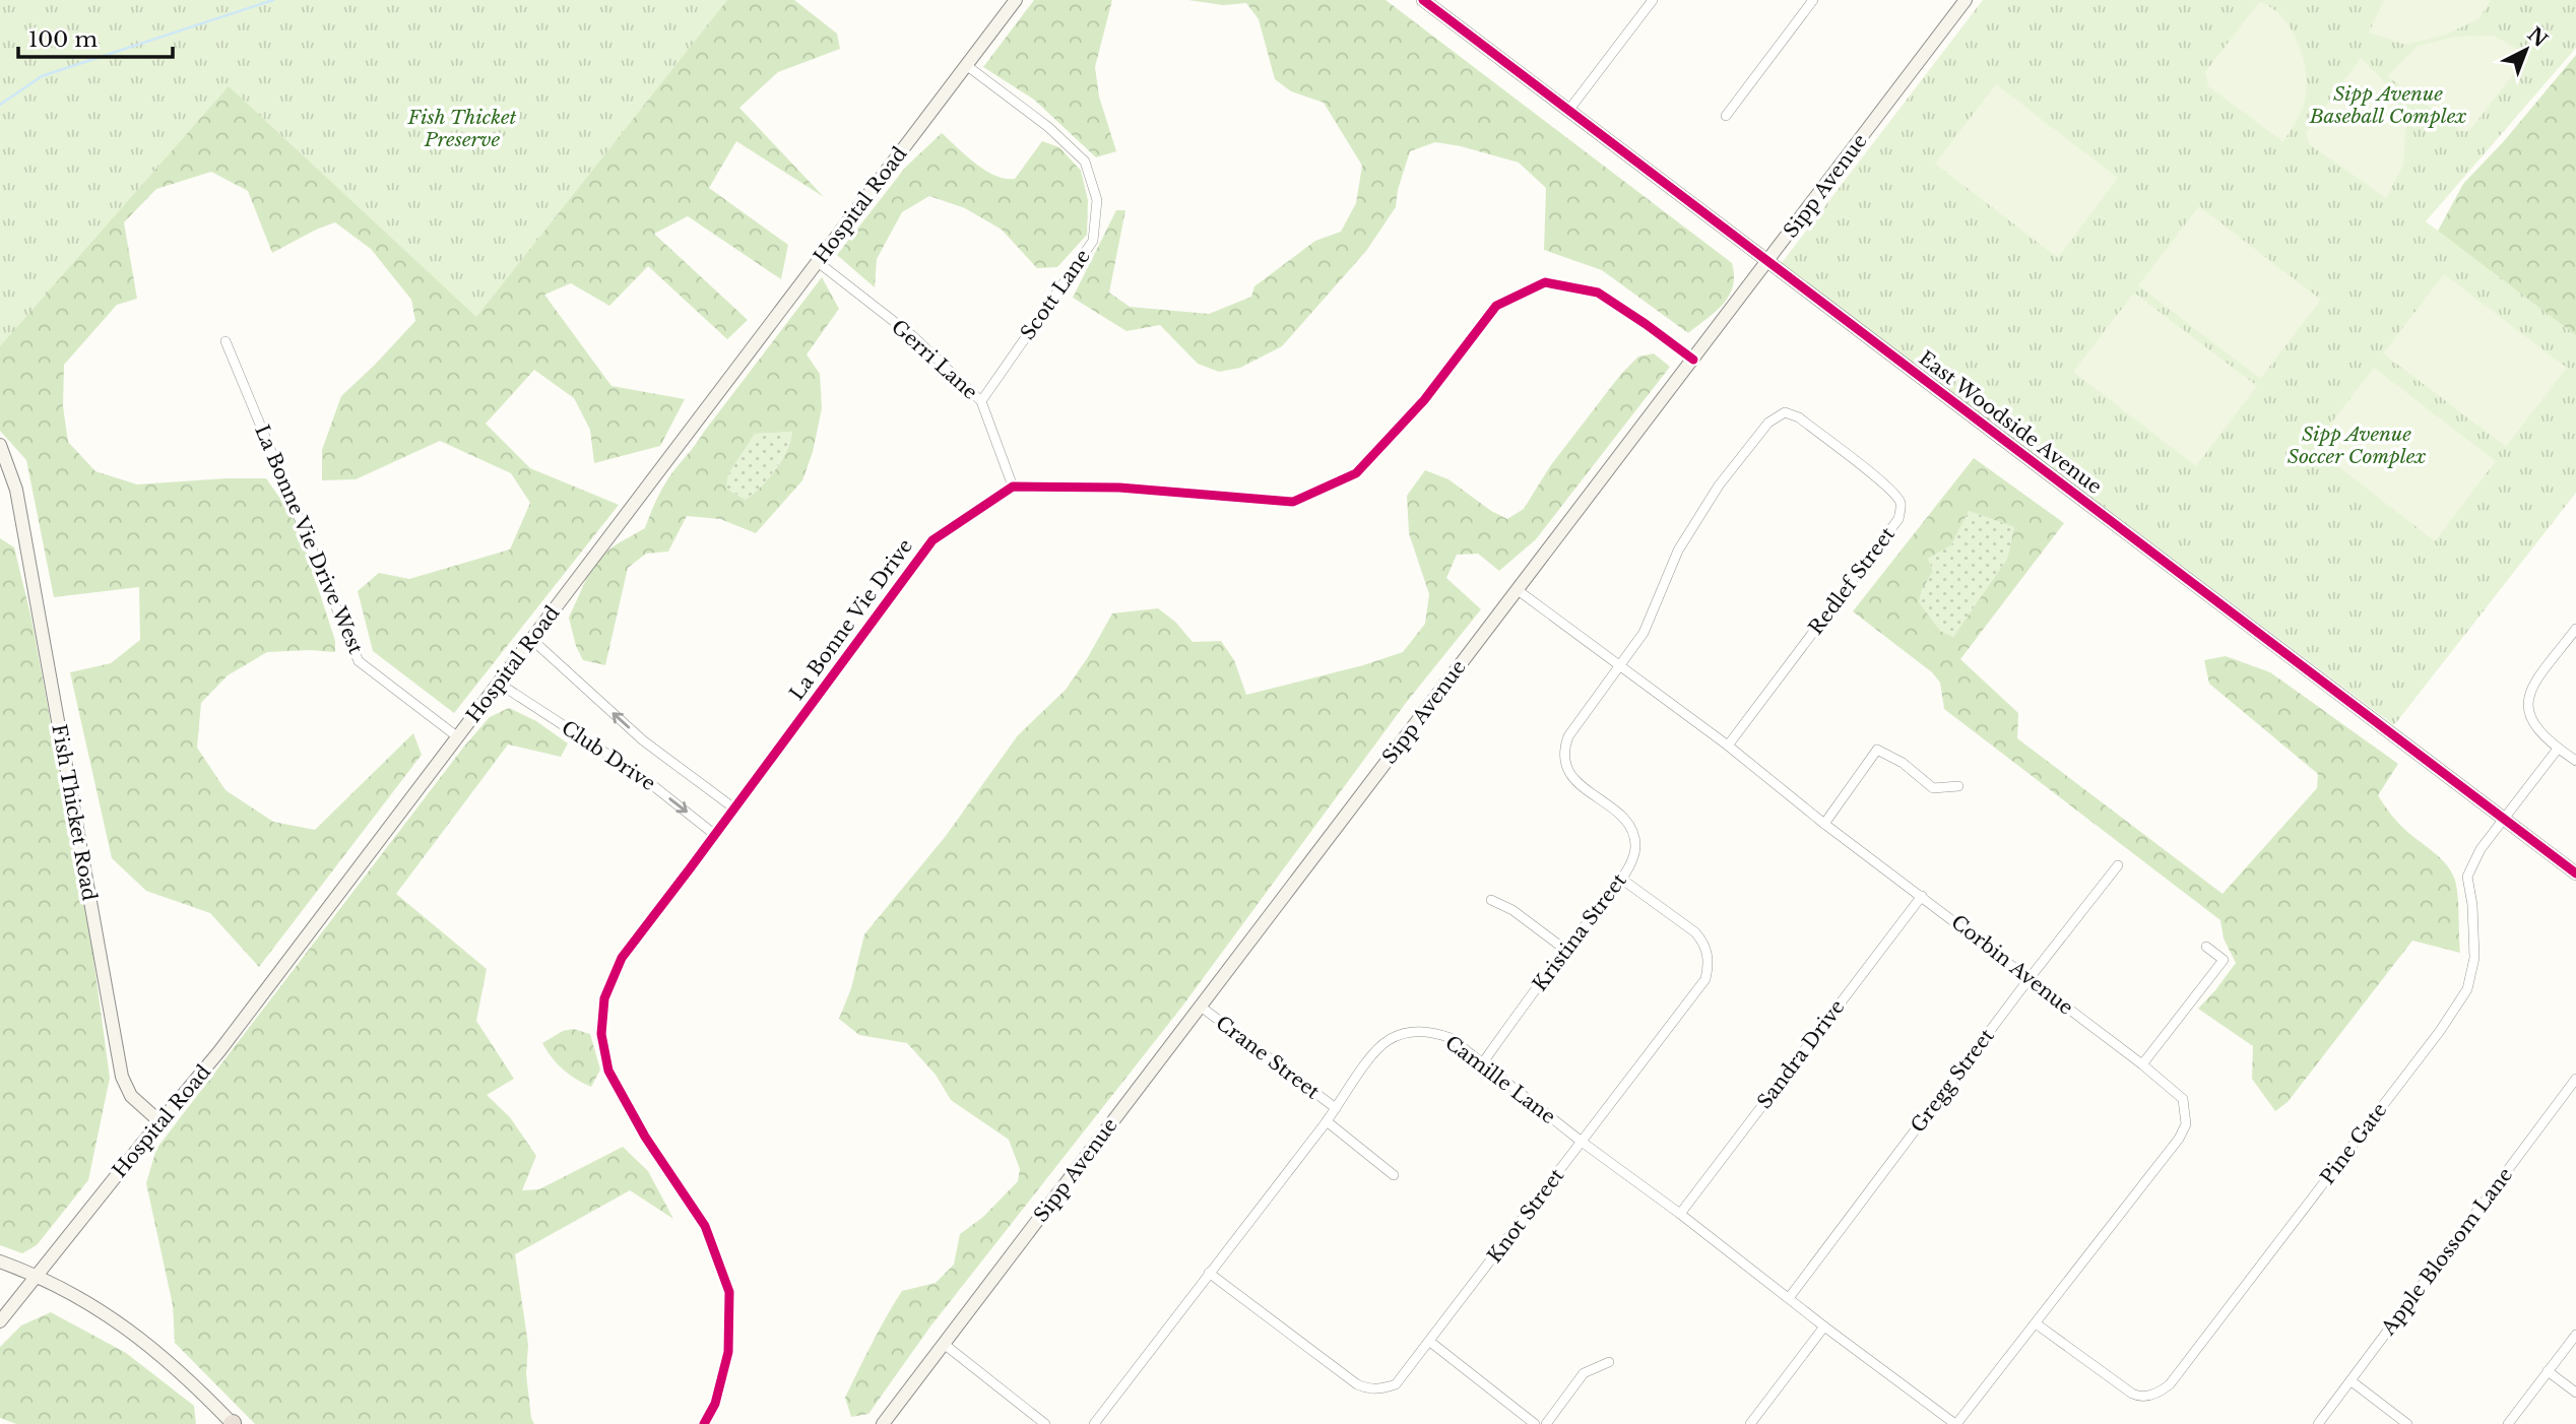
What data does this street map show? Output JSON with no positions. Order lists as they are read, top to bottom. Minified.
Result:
{"streets":{"street":["Sipp Avenue","Hospital Road","Scott Lane","Gerri Lane","East Woodside Avenue","La Bonne Vie Drive West","Redlef Street","La Bonne Vie Drive","Club Drive","Fish Thicket Road","Kristina Street","Corbin Avenue","Sandra Drive","Crane Street","Camille Lane","Gregg Street","Pine Gate","Knot Street","Apple Blossom Lane"]},"crossings":[["Sipp Avenue","East Woodside Avenue"],["Sipp Avenue","Corbin Avenue"],["Sipp Avenue","Crane Street"],["Hospital Road","Scott Lane"],["Hospital Road","Gerri Lane"],["Hospital Road","La Bonne Vie Drive West"],["Hospital Road","Club Drive"],["Hospital Road","Fish Thicket Road"],["Scott Lane","Gerri Lane"],["Gerri Lane","La Bonne Vie Drive"],["East Woodside Avenue","Pine Gate"],["Redlef Street","Kristina Street"],["Redlef Street","Corbin Avenue"],["La Bonne Vie Drive","Club Drive"],["Kristina Street","Corbin Avenue"],["Kristina Street","Camille Lane"],["Kristina Street","Knot Street"],["Corbin Avenue","Sandra Drive"],["Corbin Avenue","Camille Lane"],["Corbin Avenue","Gregg Street"],["Corbin Avenue","Pine Gate"],["Sandra Drive","Camille Lane"],["Crane Street","Camille Lane"],["Camille Lane","Gregg Street"],["Camille Lane","Knot Street"]],"parks":["Sipp Avenue Baseball Complex","Fish Thicket Preserve","Sipp Avenue Soccer Complex"],"scale_bar":"100 m","north":"top right"}
